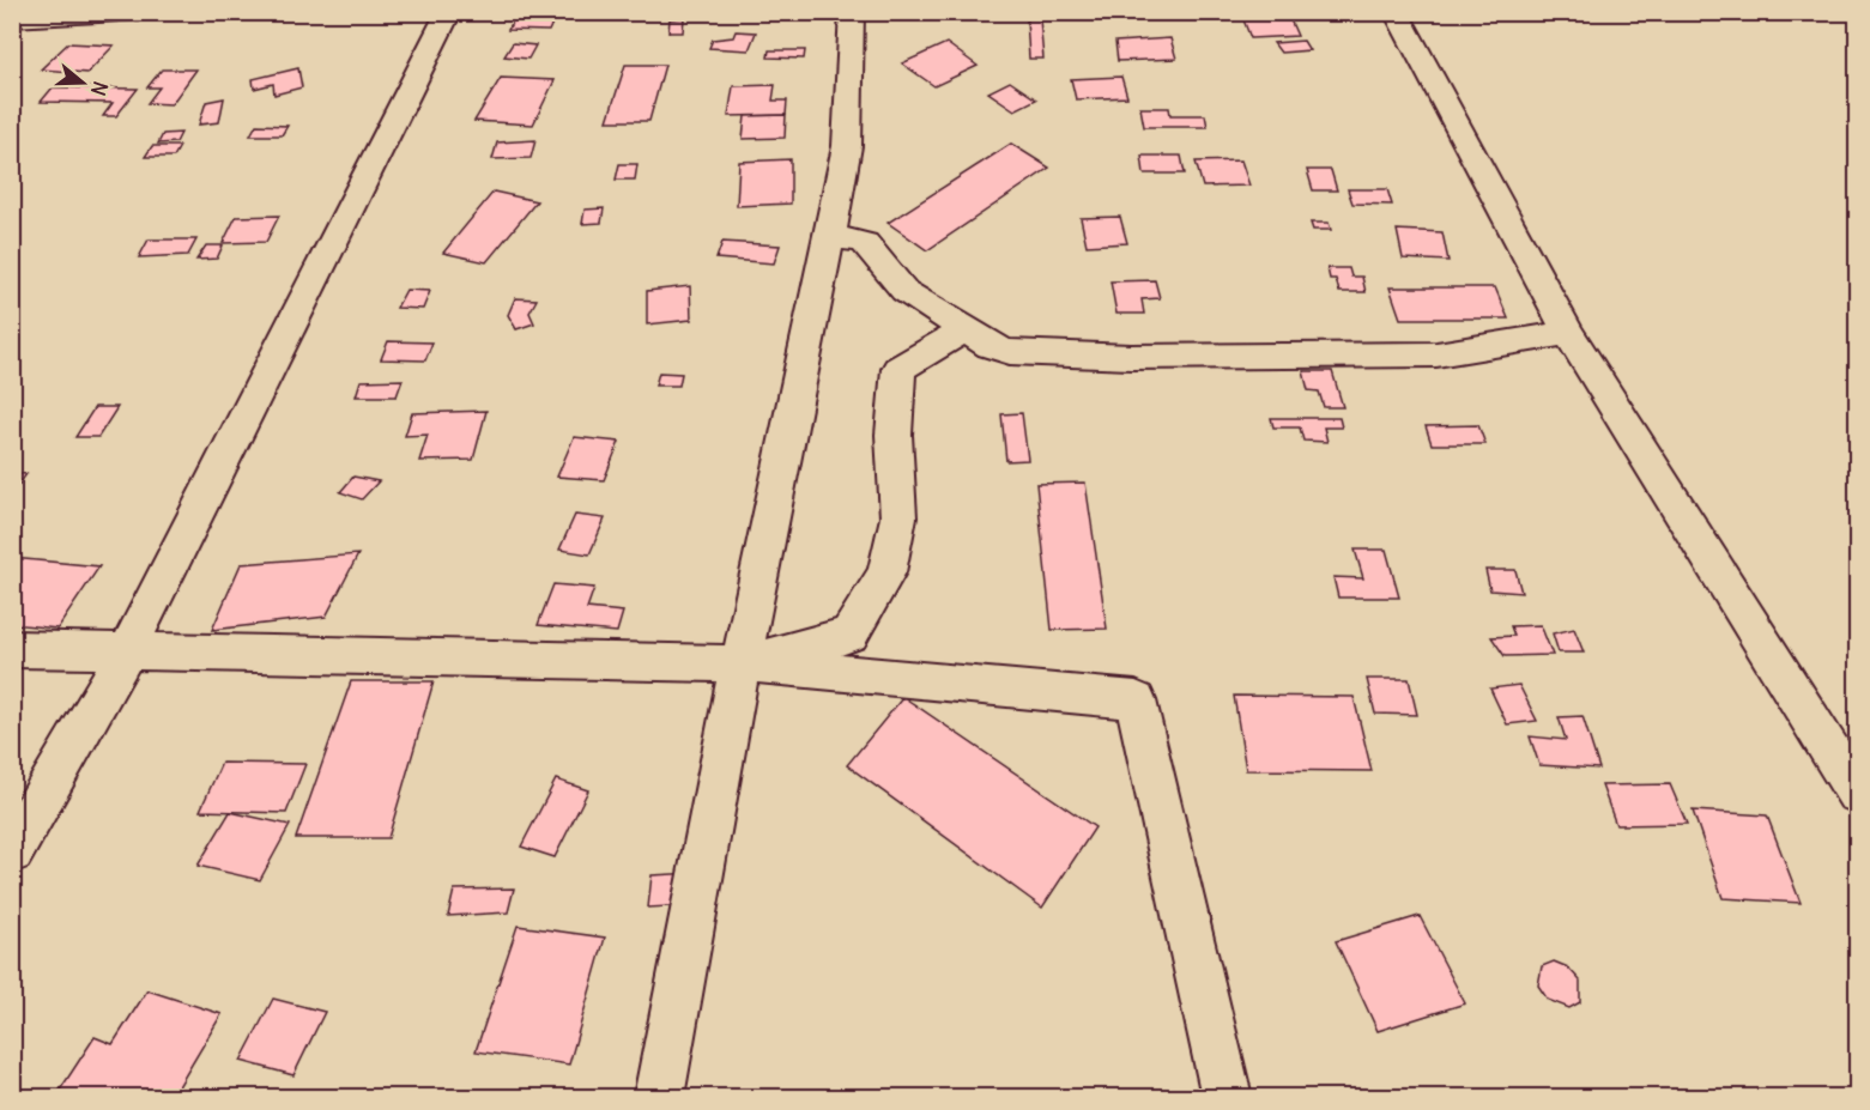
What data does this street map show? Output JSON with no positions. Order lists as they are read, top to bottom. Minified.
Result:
{"north":"right"}
